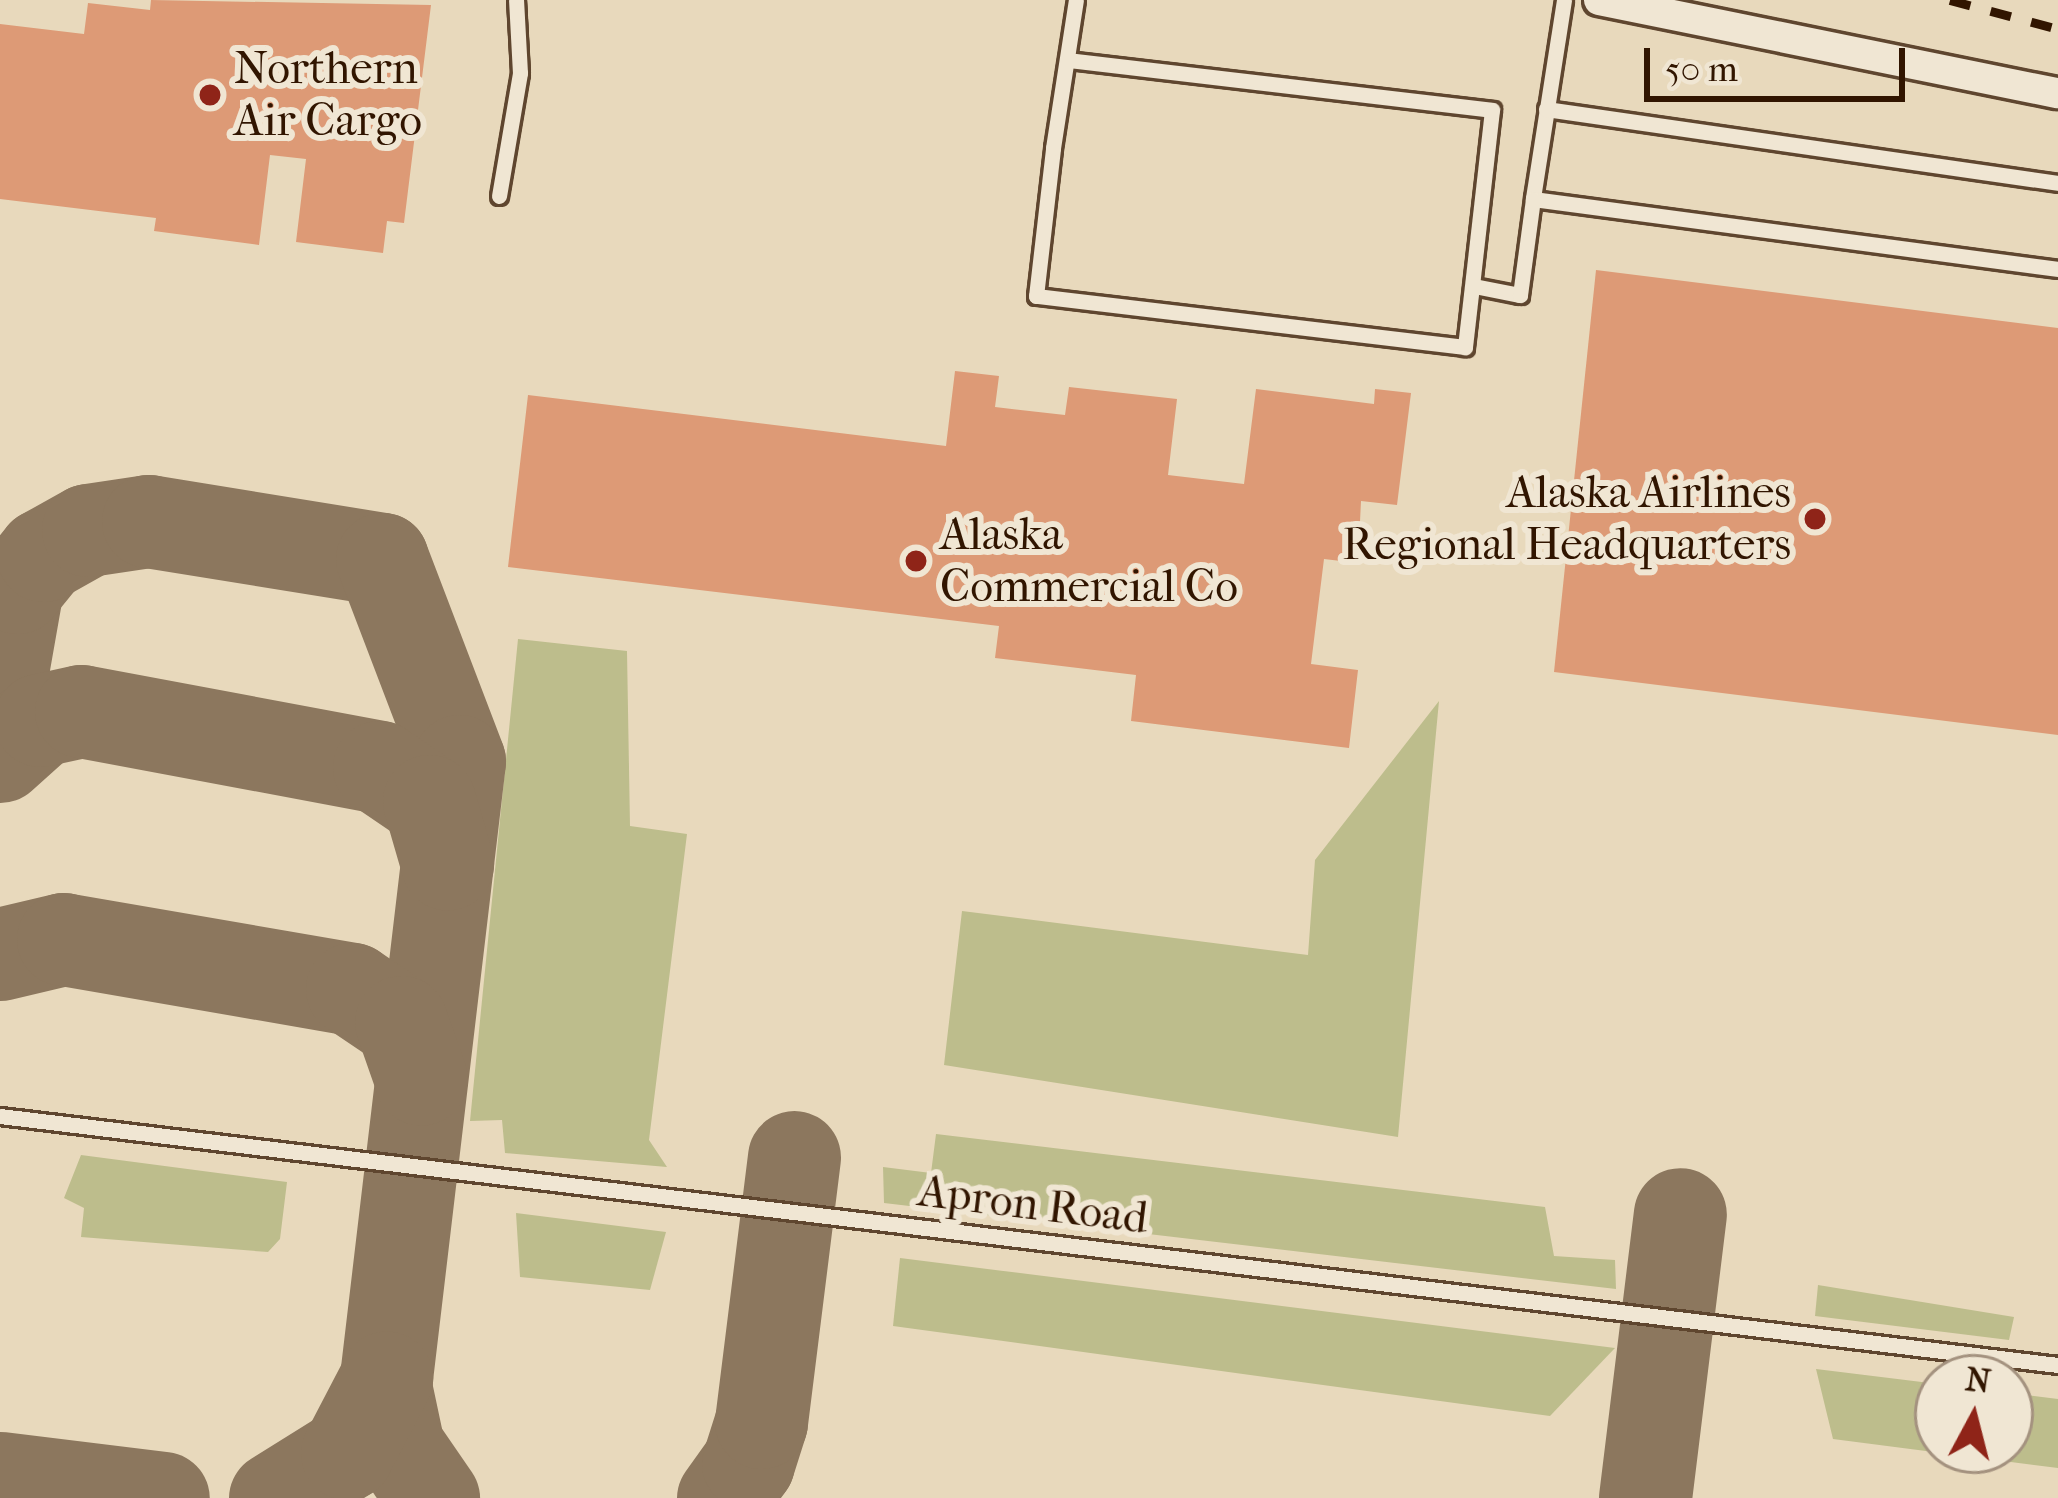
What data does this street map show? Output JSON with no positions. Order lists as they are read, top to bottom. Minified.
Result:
{"streets":{"lane":["Apron Road"]},"places":["Northern Air Cargo","Alaska Airlines Regional Headquarters","Alaska Commercial Co"],"scale_bar":"50 m","north":"top"}
